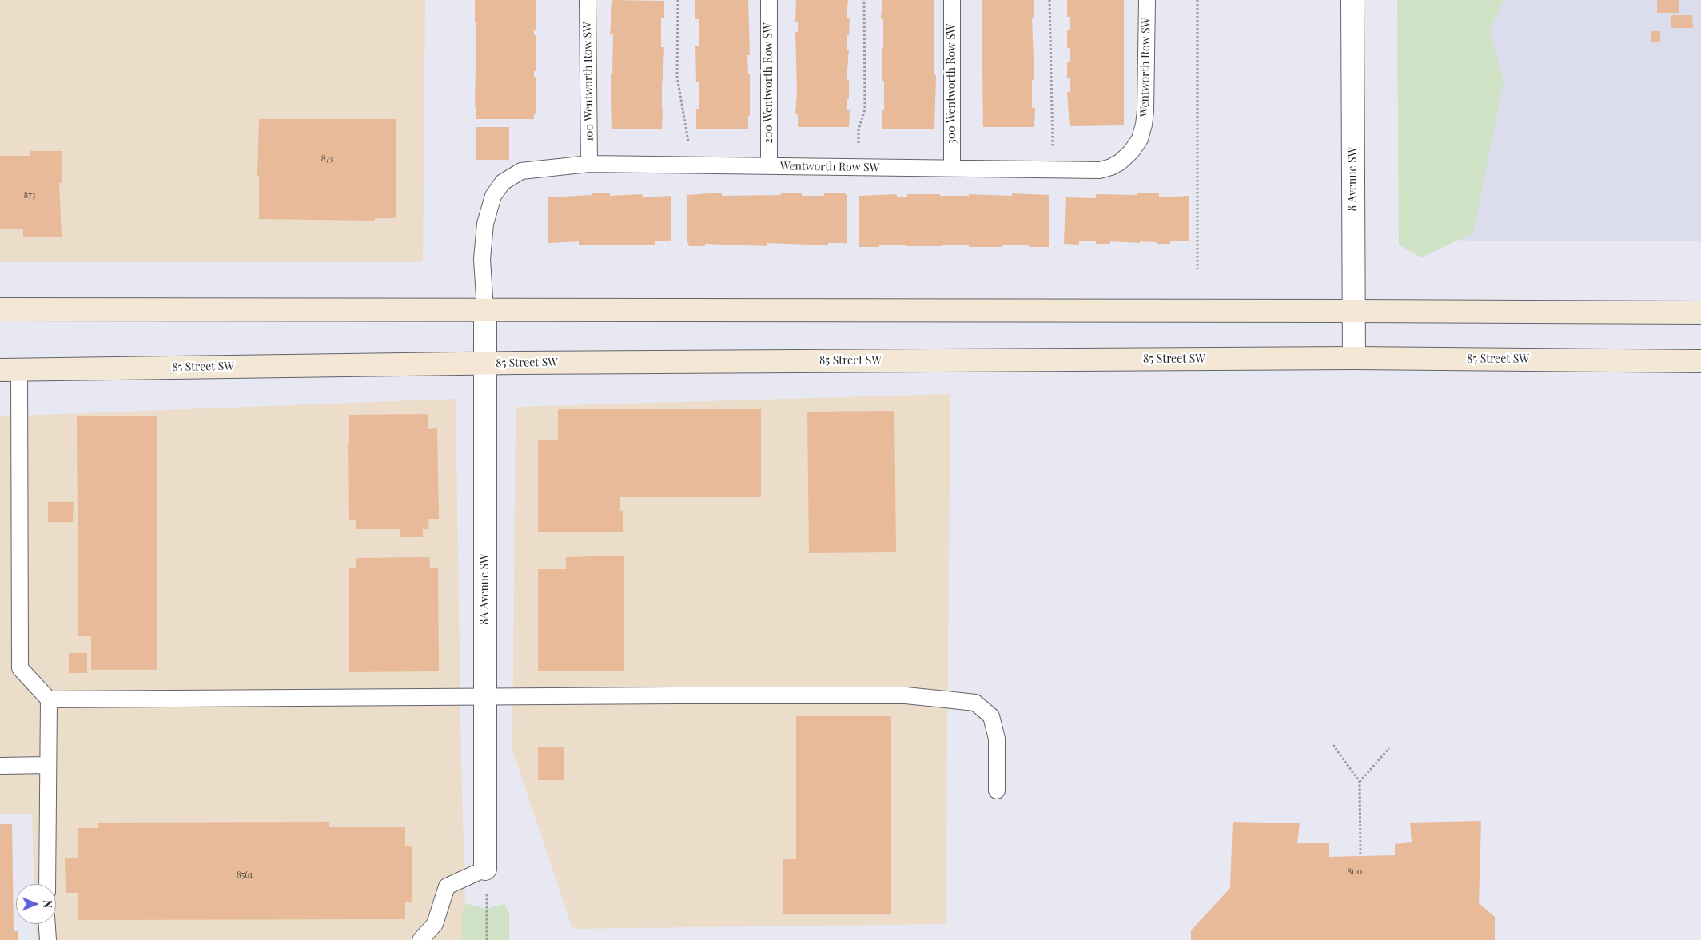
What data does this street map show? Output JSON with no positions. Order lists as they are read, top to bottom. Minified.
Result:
{"streets":{"main road":["85 Street SW"],"street":["8 Avenue SW","8A Avenue SW"],"lane":["Wentworth Row SW","100 Wentworth Row SW","200 Wentworth Row SW","300 Wentworth Row SW"]},"crossings":[["Wentworth Row SW","100 Wentworth Row SW"],["Wentworth Row SW","200 Wentworth Row SW"],["Wentworth Row SW","300 Wentworth Row SW"],["Wentworth Row SW","8A Avenue SW"],["8 Avenue SW","85 Street SW"],["85 Street SW","8A Avenue SW"]],"house_numbers":["873","873","800","8561"],"north":"right"}
